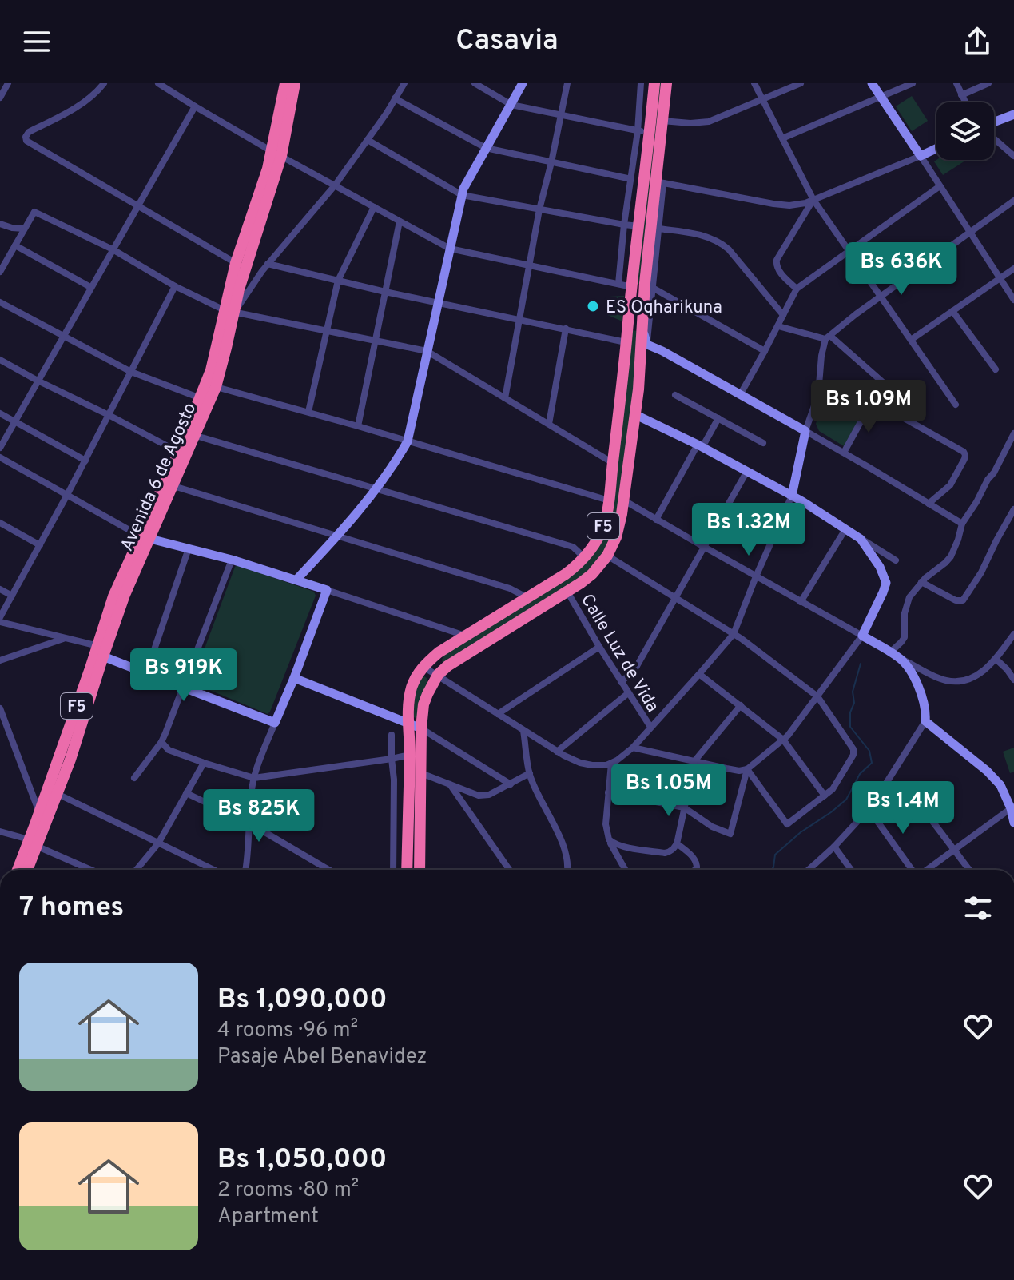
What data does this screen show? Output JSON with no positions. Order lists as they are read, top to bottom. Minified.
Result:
{"streets":{"highway":["Avenida 6 de Agosto","F5"],"street":["Calle Luz de Vida"]},"crossings":[["F5","Calle Luz de Vida"]],"places":["ES Oqharikuna"],"page":{"header":"Casavia","price":["Bs 636K","Bs 1.09M","Bs 1.32M","Bs 919K","Bs 1.05M","Bs 1.4M","Bs 825K"],"heading":"7 homes","list":[{"name":"Bs 1,090,000","note":"4 rooms · 96 m² · Pasaje Abel Benavidez"},{"name":"Bs 1,050,000","note":"2 rooms · 80 m² · Apartment"}]}}
